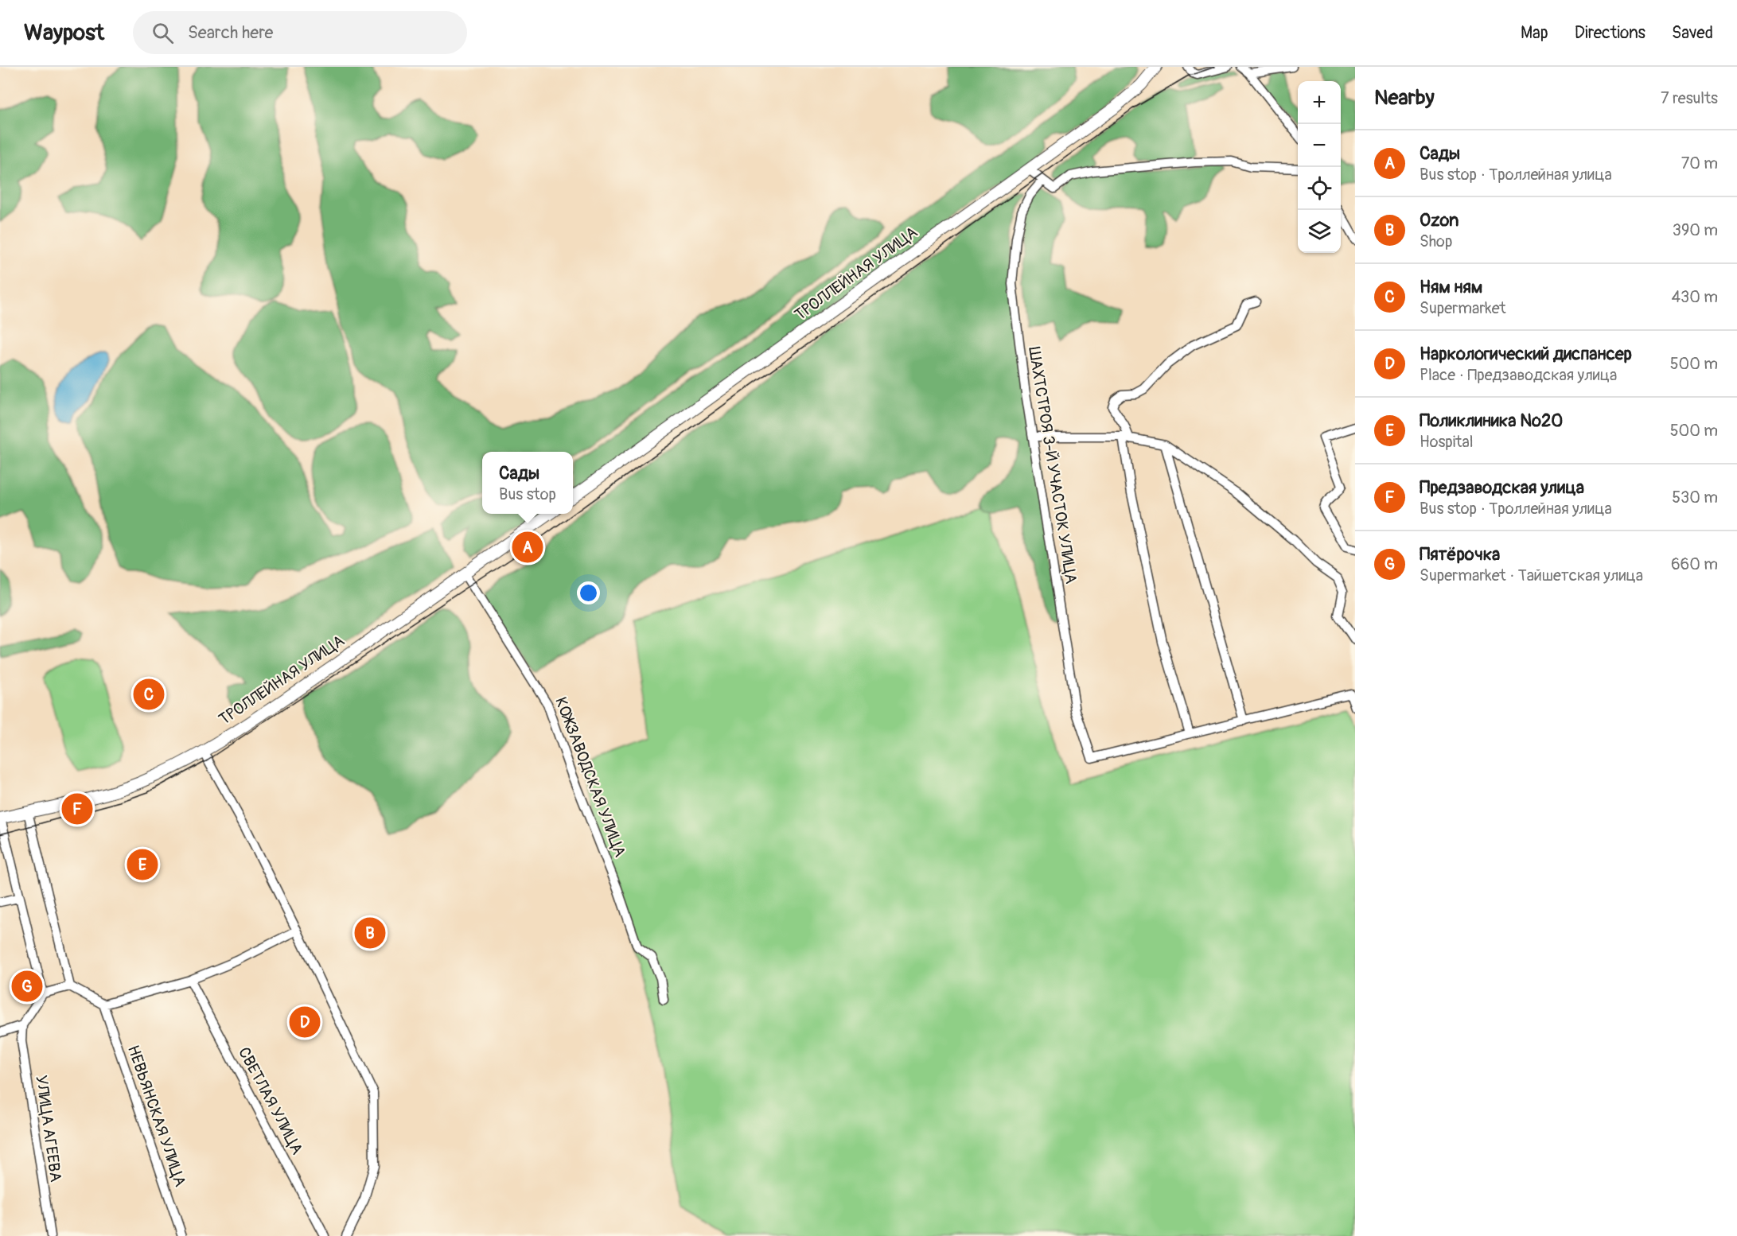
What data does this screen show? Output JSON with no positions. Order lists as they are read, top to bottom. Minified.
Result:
{"streets":{"street":["ТРОЛЛЕЙНАЯ УЛИЦА","ШАХТСТРОЯ 3-Й УЧАСТОК УЛИЦА","КОЖЗАВОДСКАЯ УЛИЦА","СВЕТЛАЯ УЛИЦА","НЕВЬЯНСКАЯ УЛИЦА","УЛИЦА АГЕЕВА"]},"crossings":[["ТРОЛЛЕЙНАЯ УЛИЦА","КОЖЗАВОДСКАЯ УЛИЦА"]],"page":{"header":"Waypost","search":"Search here","nav":["Map","Directions","Saved"],"heading":["Nearby","7 results"],"map_buttons":["+","−"],"list":[{"mark":"A","name":"Сады","note":"Bus stop · Троллейная улица","value":"70 m"},{"mark":"B","name":"Ozon","note":"Shop","value":"390 m"},{"mark":"C","name":"Ням ням","note":"Supermarket","value":"430 m"},{"mark":"D","name":"Наркологический диспансер","note":"Place · Предзаводская улица","value":"500 m"},{"mark":"E","name":"Поликлиника №20","note":"Hospital","value":"500 m"},{"mark":"F","name":"Предзаводская улица","note":"Bus stop · Троллейная улица","value":"530 m"},{"mark":"G","name":"Пятёрочка","note":"Supermarket · Тайшетская улица","value":"660 m"}],"popup":["Сады","Bus stop"],"pins":["A","C","F","E","B","G","D"]}}
